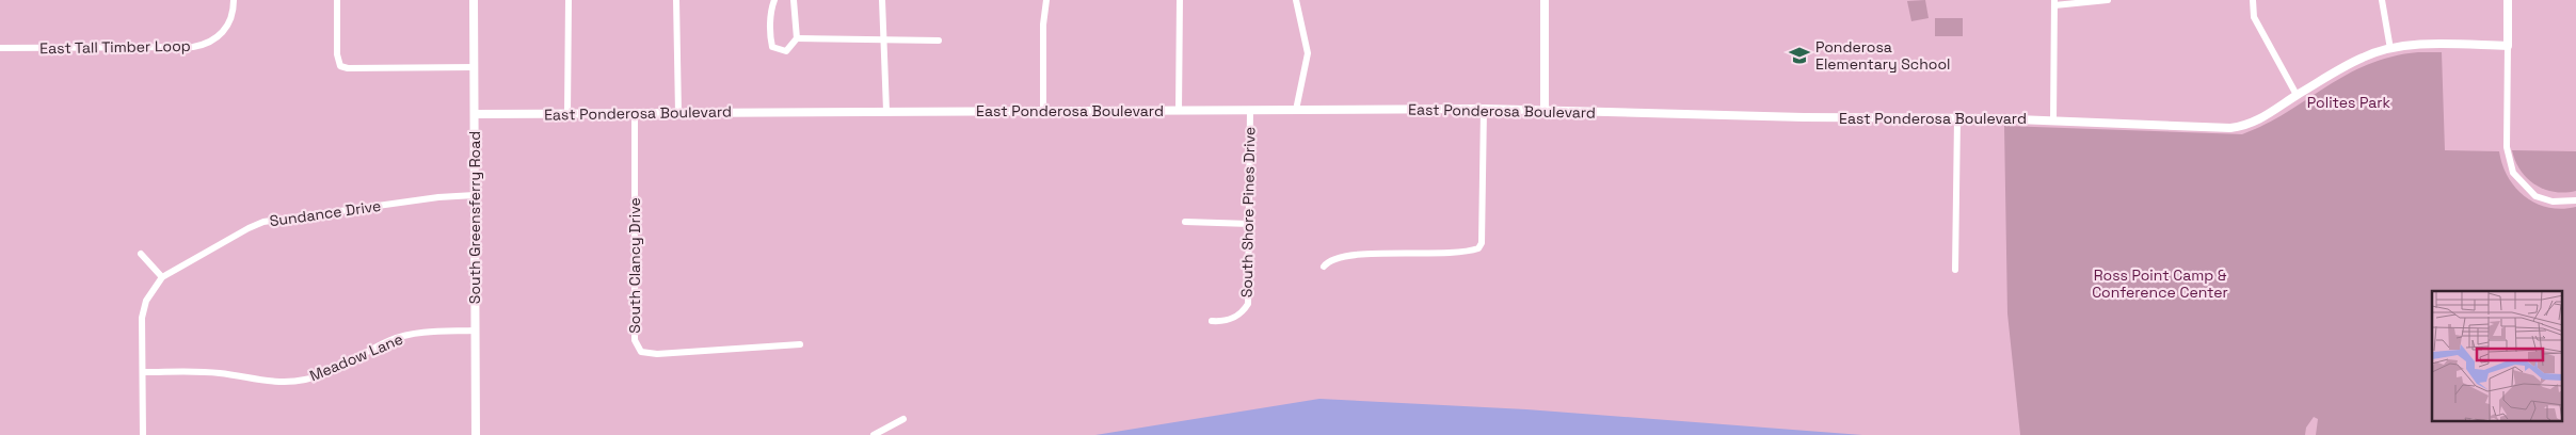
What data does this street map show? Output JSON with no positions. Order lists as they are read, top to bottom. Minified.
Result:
{"streets":{"street":["East Tall Timber Loop","East Ponderosa Boulevard","South Shore Pines Drive","Sundance Drive","South Greensferry Road","South Clancy Drive","Meadow Lane"]},"crossings":[["East Ponderosa Boulevard","South Shore Pines Drive"],["East Ponderosa Boulevard","South Greensferry Road"],["East Ponderosa Boulevard","South Clancy Drive"],["Sundance Drive","South Greensferry Road"],["Sundance Drive","Meadow Lane"],["South Greensferry Road","Meadow Lane"]],"parks":["Polites Park","Ross Point Camp & Conference Center"],"places":{"school or university":["Ponderosa Elementary School"]}}
